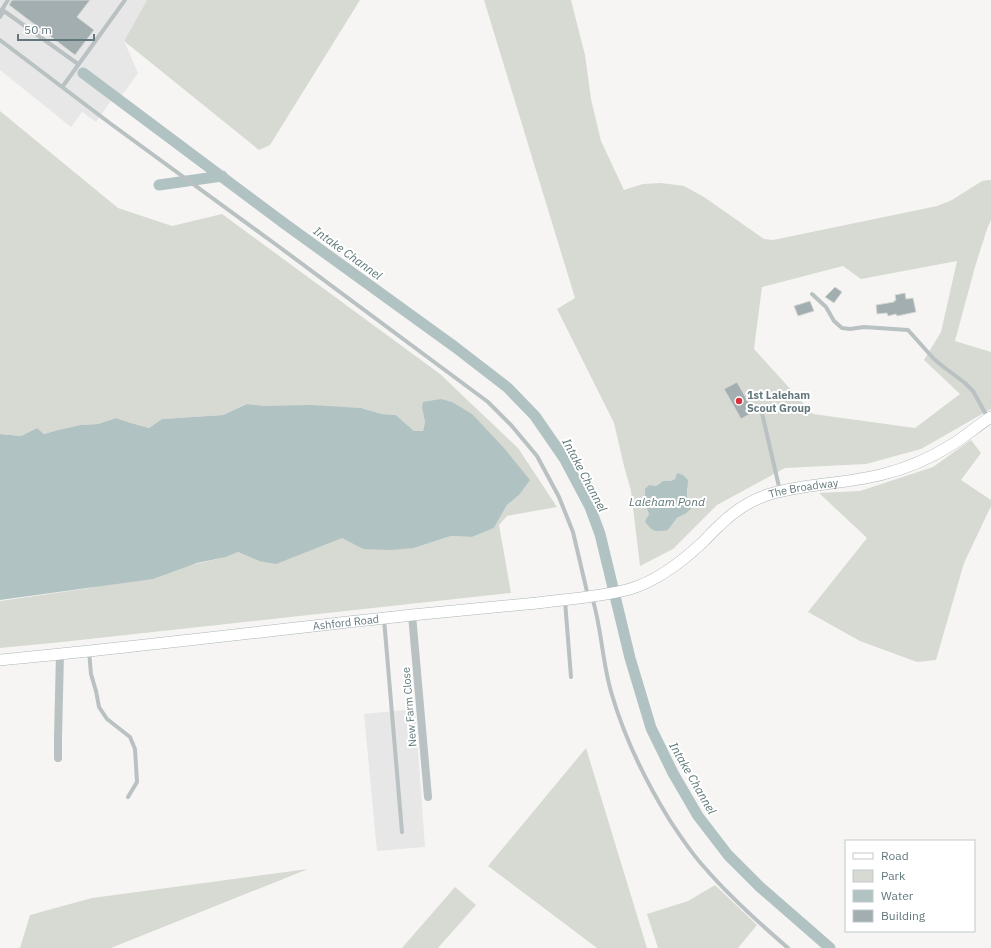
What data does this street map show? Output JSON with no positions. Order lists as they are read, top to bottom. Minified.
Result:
{"streets":{"main road":["The Broadway","Ashford Road"],"street":["New Farm Close"]},"crossings":[["The Broadway","Ashford Road"],["Ashford Road","New Farm Close"]],"water":["Intake Channel","Laleham Pond"],"places":["1st Laleham Scout Group"],"legend":["Road","Park","Water","Building"],"scale_bar":"50 m"}
